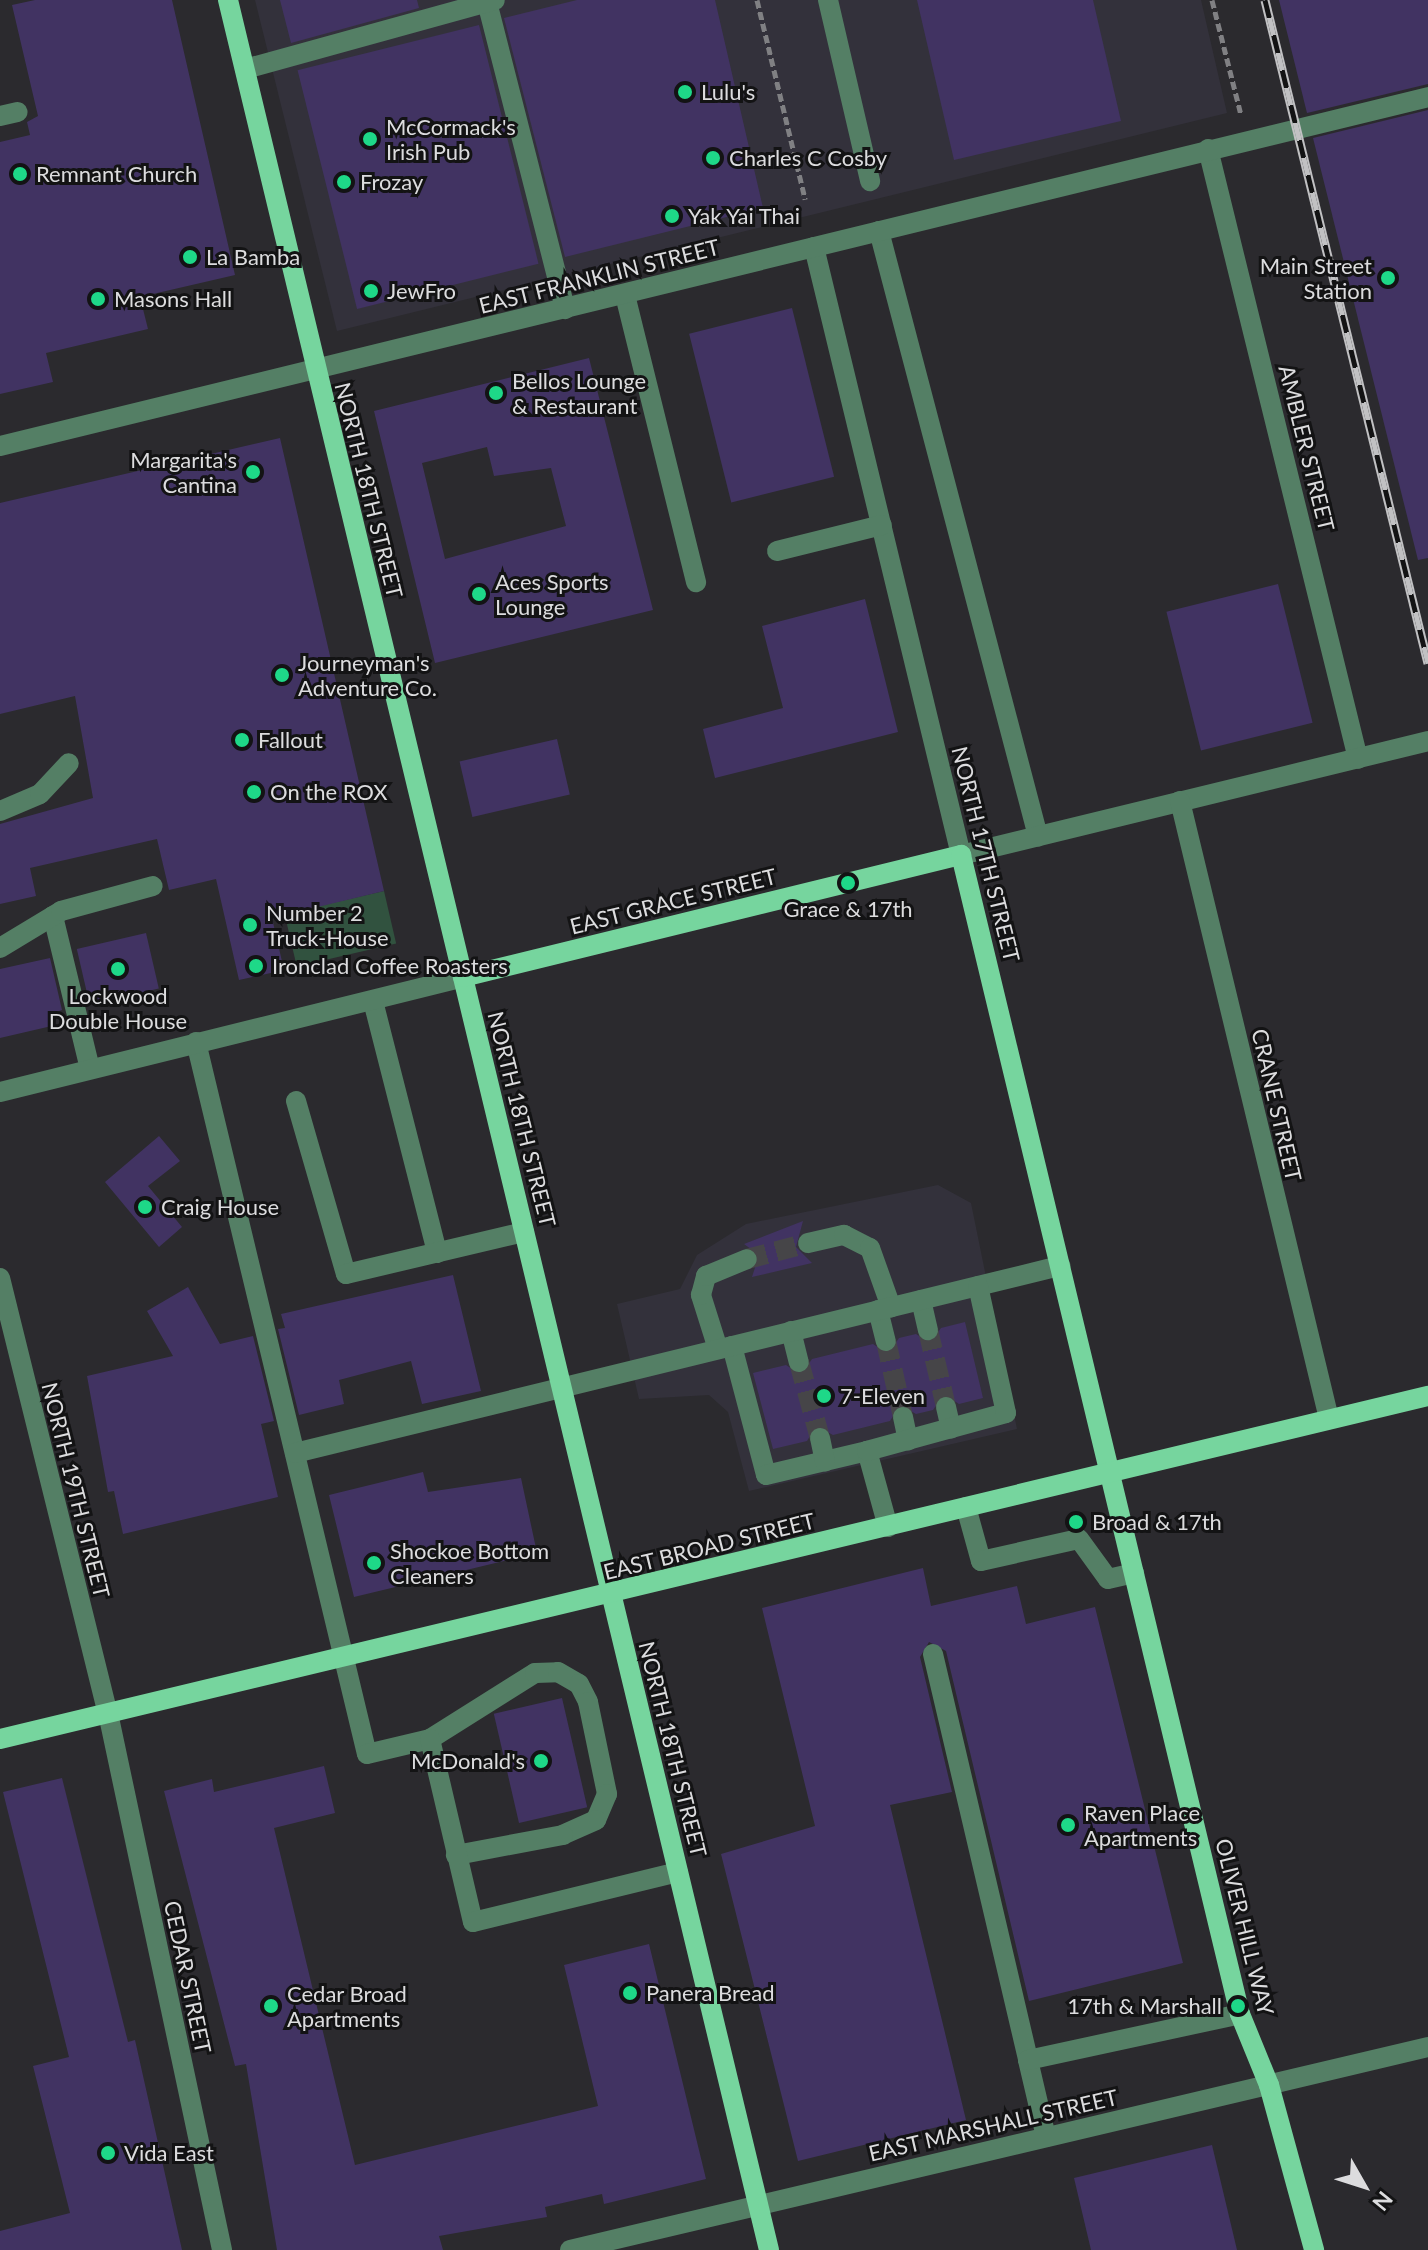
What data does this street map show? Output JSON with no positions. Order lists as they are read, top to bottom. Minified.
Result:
{"streets":{"main road":["NORTH 18TH STREET","NORTH 17TH STREET","EAST GRACE STREET","EAST BROAD STREET","OLIVER HILL WAY"],"street":["EAST FRANKLIN STREET","AMBLER STREET","CRANE STREET","NORTH 19TH STREET","CEDAR STREET","EAST MARSHALL STREET"]},"crossings":[["EAST FRANKLIN STREET","AMBLER STREET"],["EAST FRANKLIN STREET","NORTH 18TH STREET"],["EAST FRANKLIN STREET","NORTH 17TH STREET"],["AMBLER STREET","EAST GRACE STREET"],["NORTH 18TH STREET","EAST GRACE STREET"],["NORTH 18TH STREET","EAST BROAD STREET"],["NORTH 18TH STREET","EAST MARSHALL STREET"],["NORTH 17TH STREET","EAST GRACE STREET"],["NORTH 17TH STREET","EAST BROAD STREET"],["NORTH 17TH STREET","OLIVER HILL WAY"],["EAST GRACE STREET","CRANE STREET"],["CRANE STREET","EAST BROAD STREET"],["NORTH 19TH STREET","EAST BROAD STREET"],["NORTH 19TH STREET","CEDAR STREET"],["EAST BROAD STREET","OLIVER HILL WAY"],["EAST BROAD STREET","CEDAR STREET"],["OLIVER HILL WAY","EAST MARSHALL STREET"]],"places":["Lulu's","McCormack's Irish Pub","Charles C Cosby","Remnant Church","Frozay","Yak Yai Thai","La Bamba","Main Street Station","JewFro","Masons Hall","Bellos Lounge & Restaurant","Margarita's Cantina","Aces Sports Lounge","Journeyman's Adventure Co.","Fallout","On the ROX","Grace & 17th","Number 2 Truck-House","Ironclad Coffee Roasters","Lockwood Double House","Craig House","7-Eleven","Broad & 17th","Shockoe Bottom Cleaners","McDonald's","Raven Place Apartments","Panera Bread","Cedar Broad Apartments","17th & Marshall","Vida East"],"north":"bottom right"}
